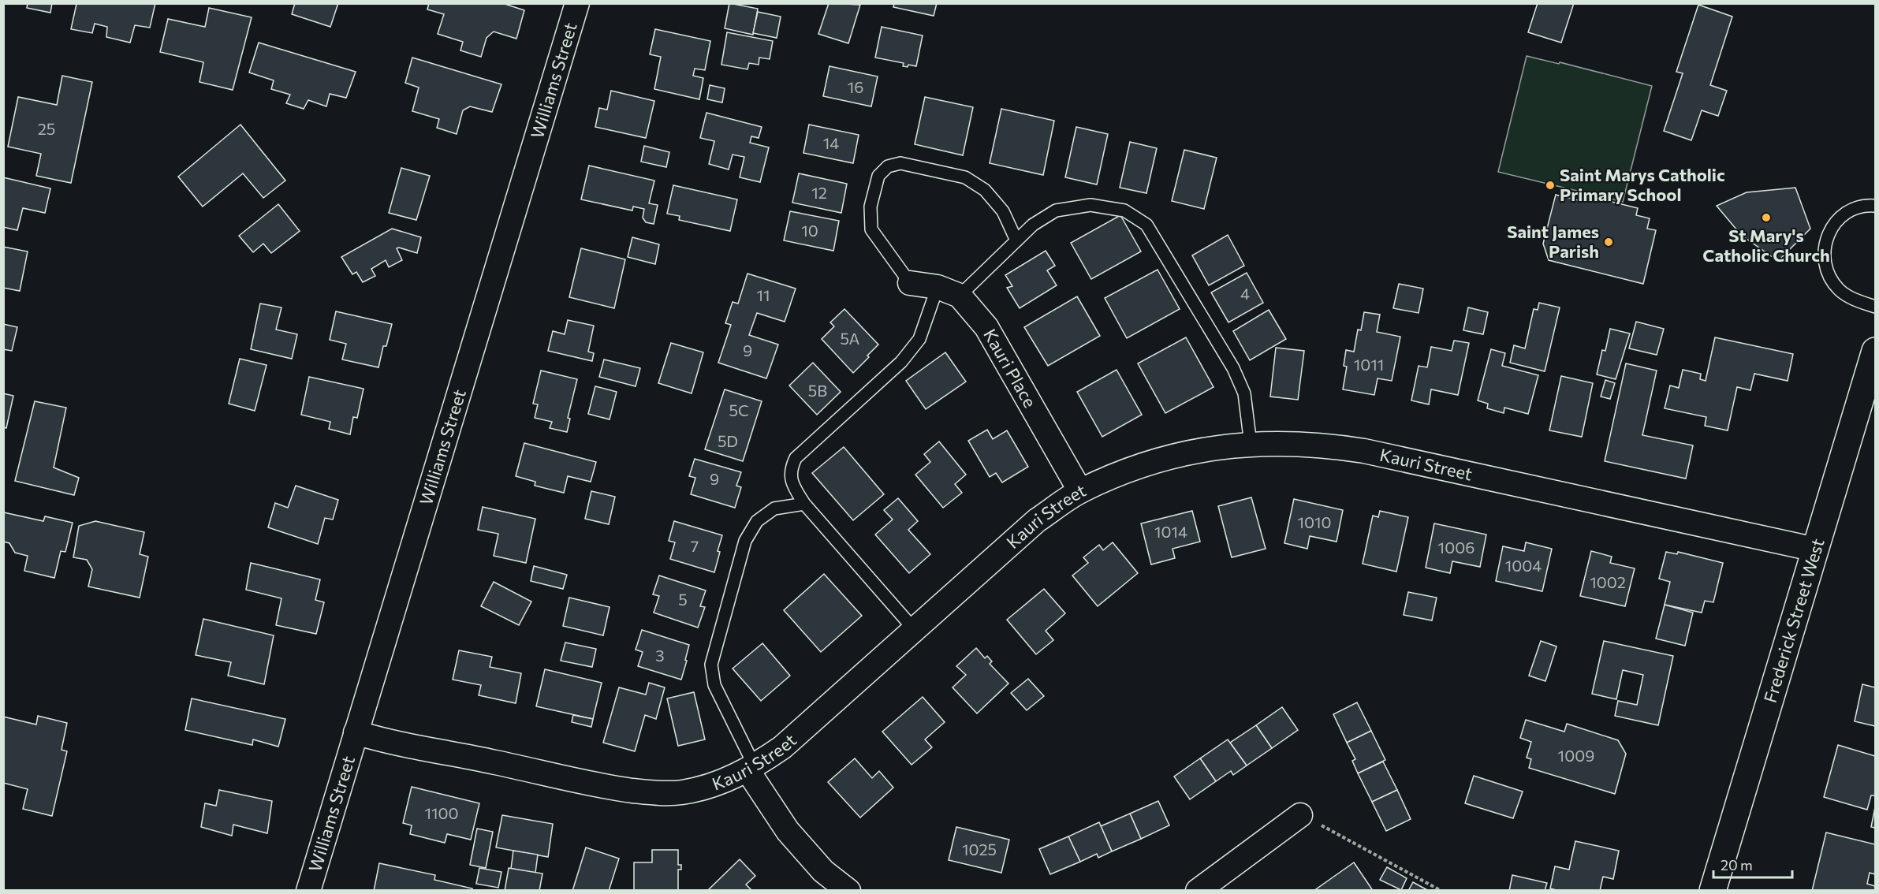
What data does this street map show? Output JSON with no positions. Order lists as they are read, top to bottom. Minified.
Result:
{"streets":{"main road":["Frederick Street West"],"street":["Williams Street","Kauri Place","Kauri Street"]},"crossings":[["Williams Street","Kauri Street"],["Kauri Place","Kauri Street"],["Kauri Street","Frederick Street West"]],"places":["Saint Marys Catholic Primary School","St Mary's Catholic Church","Saint James Parish"],"house_numbers":["16","25","14","12","10","4","11","5A","9","1011","5B","5C","5D","9","1010","1014","7","1006","1004","1002","5","3","1009","1100","1025"],"scale_bar":"20 m"}
